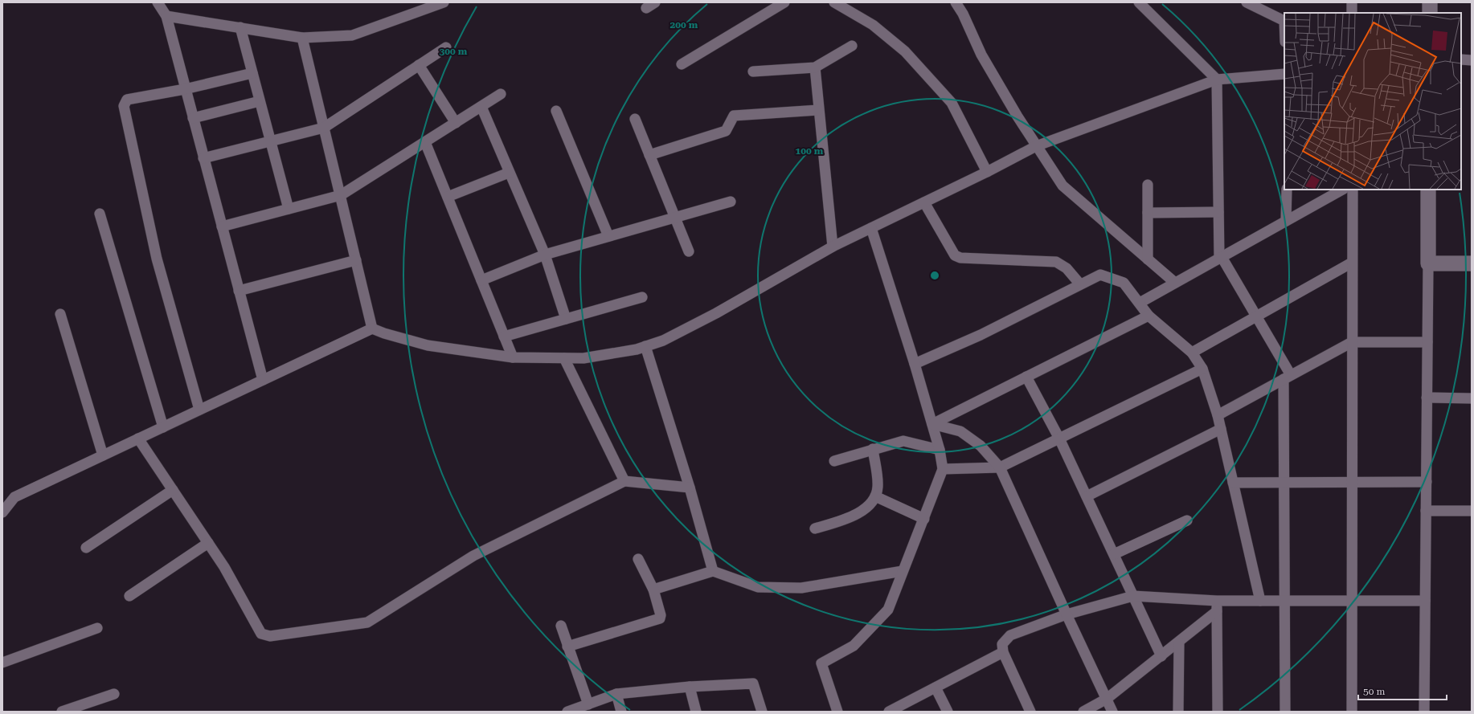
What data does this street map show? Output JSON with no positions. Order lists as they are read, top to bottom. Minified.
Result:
{"scale_bar":"50 m","rings":["200 m","300 m","100 m"]}
